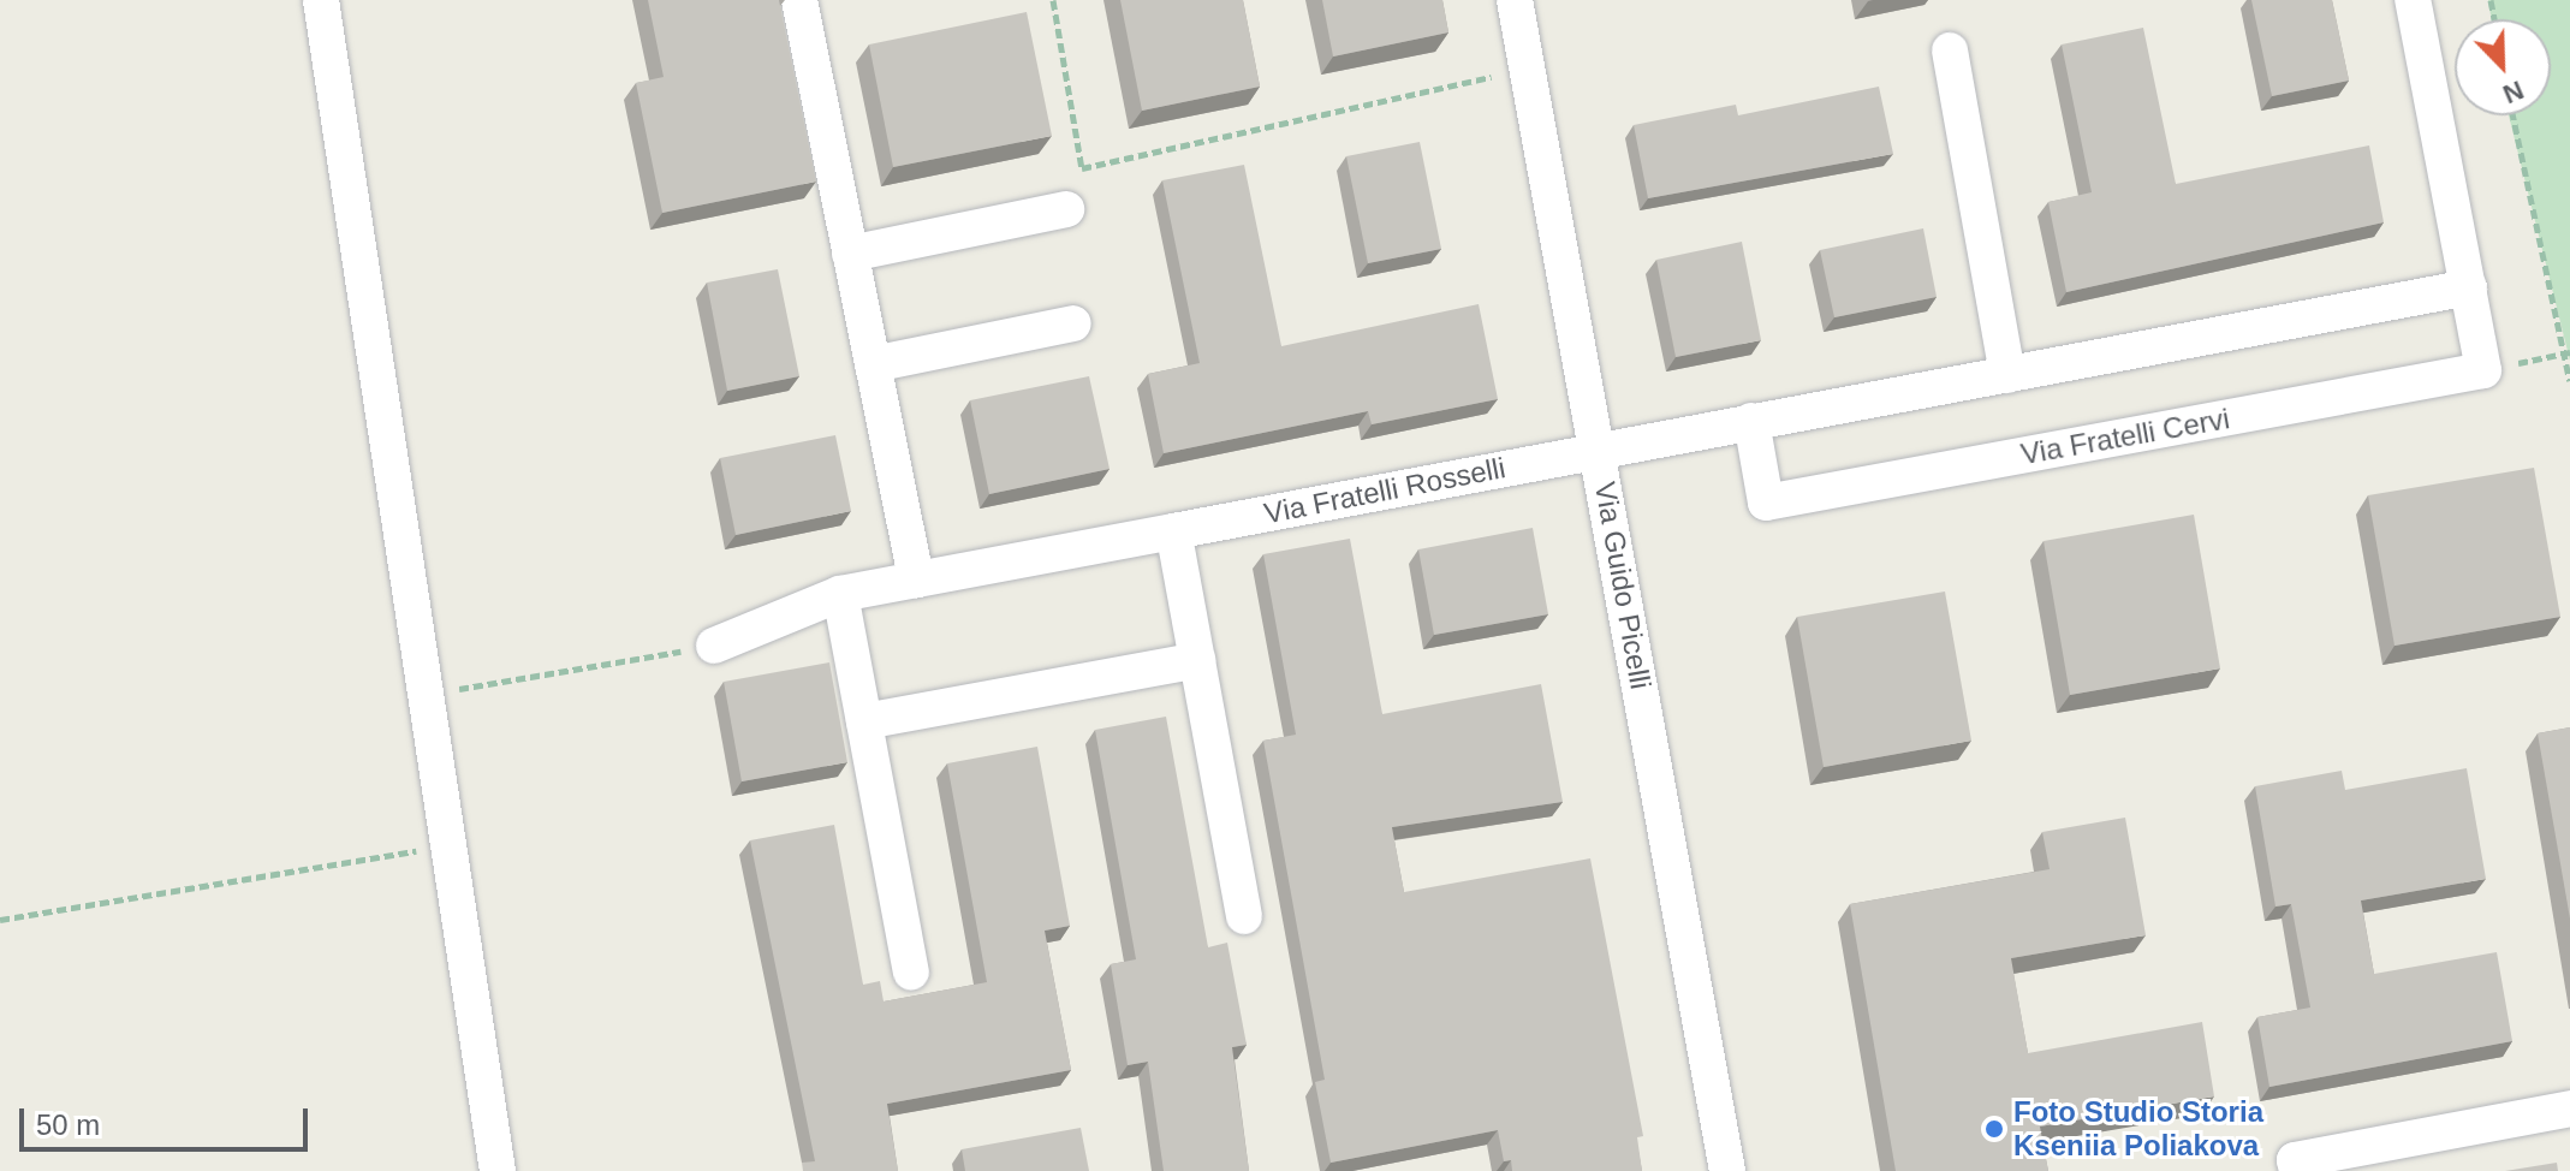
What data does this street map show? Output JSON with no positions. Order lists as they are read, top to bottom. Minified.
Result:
{"streets":{"street":["Via Fratelli Cervi","Via Fratelli Rosselli","Via Guido Picelli"]},"crossings":[["Via Fratelli Rosselli","Via Guido Picelli"]],"places":["Foto Studio Storia Kseniia Poliakova"],"scale_bar":"50 m","north":"bottom right"}
